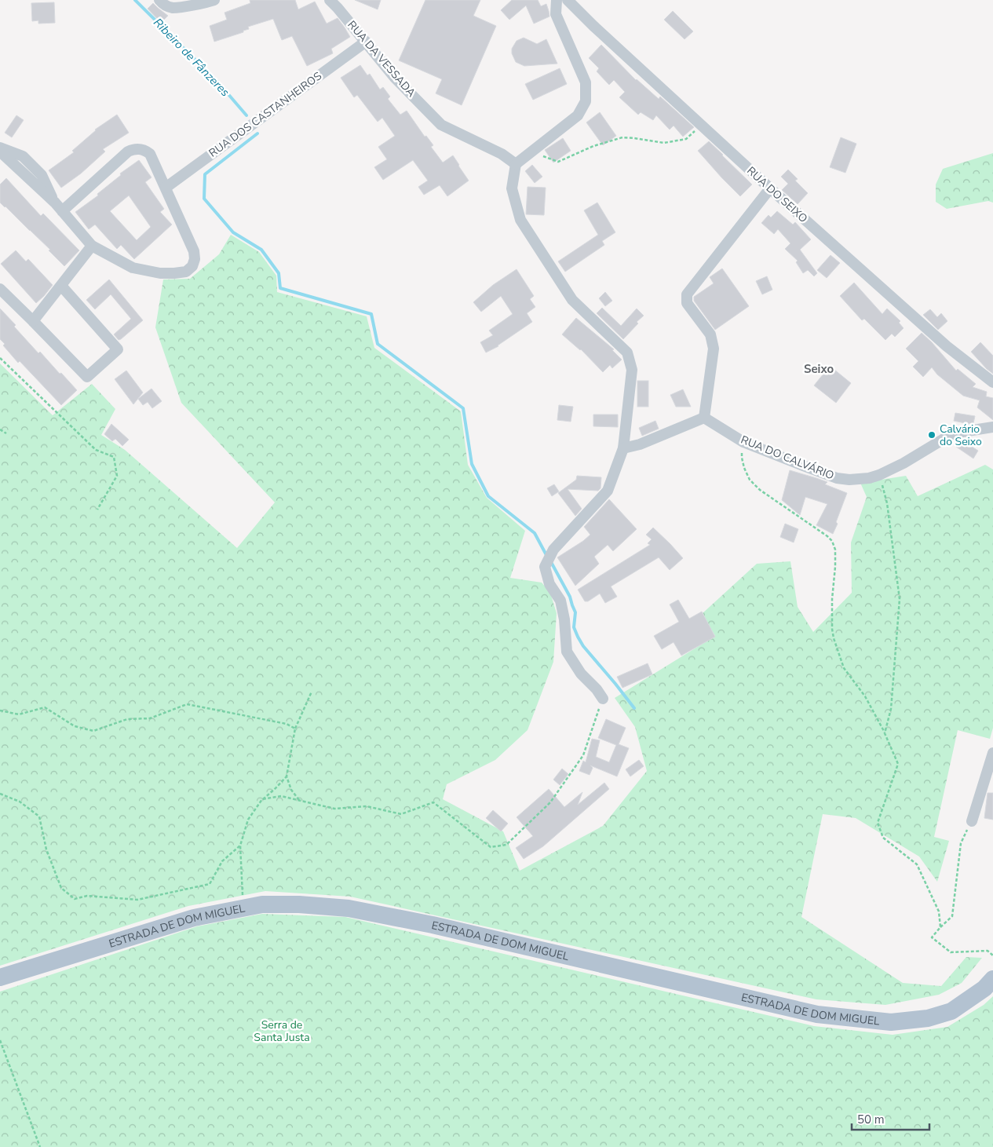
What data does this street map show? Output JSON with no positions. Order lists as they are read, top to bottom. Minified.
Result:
{"streets":{"main road":["ESTRADA DE DOM MIGUEL"],"street":["RUA DA VESSADA","RUA DOS CASTANHEIROS","RUA DO SEIXO","RUA DO CALVÁRIO"]},"crossings":[["RUA DA VESSADA","RUA DOS CASTANHEIROS"]],"districts":["Seixo"],"water":["Ribeiro de Fânzeres"],"parks":["Serra de Santa Justa"],"places":["Calvário do Seixo"],"scale_bar":"50 m"}
